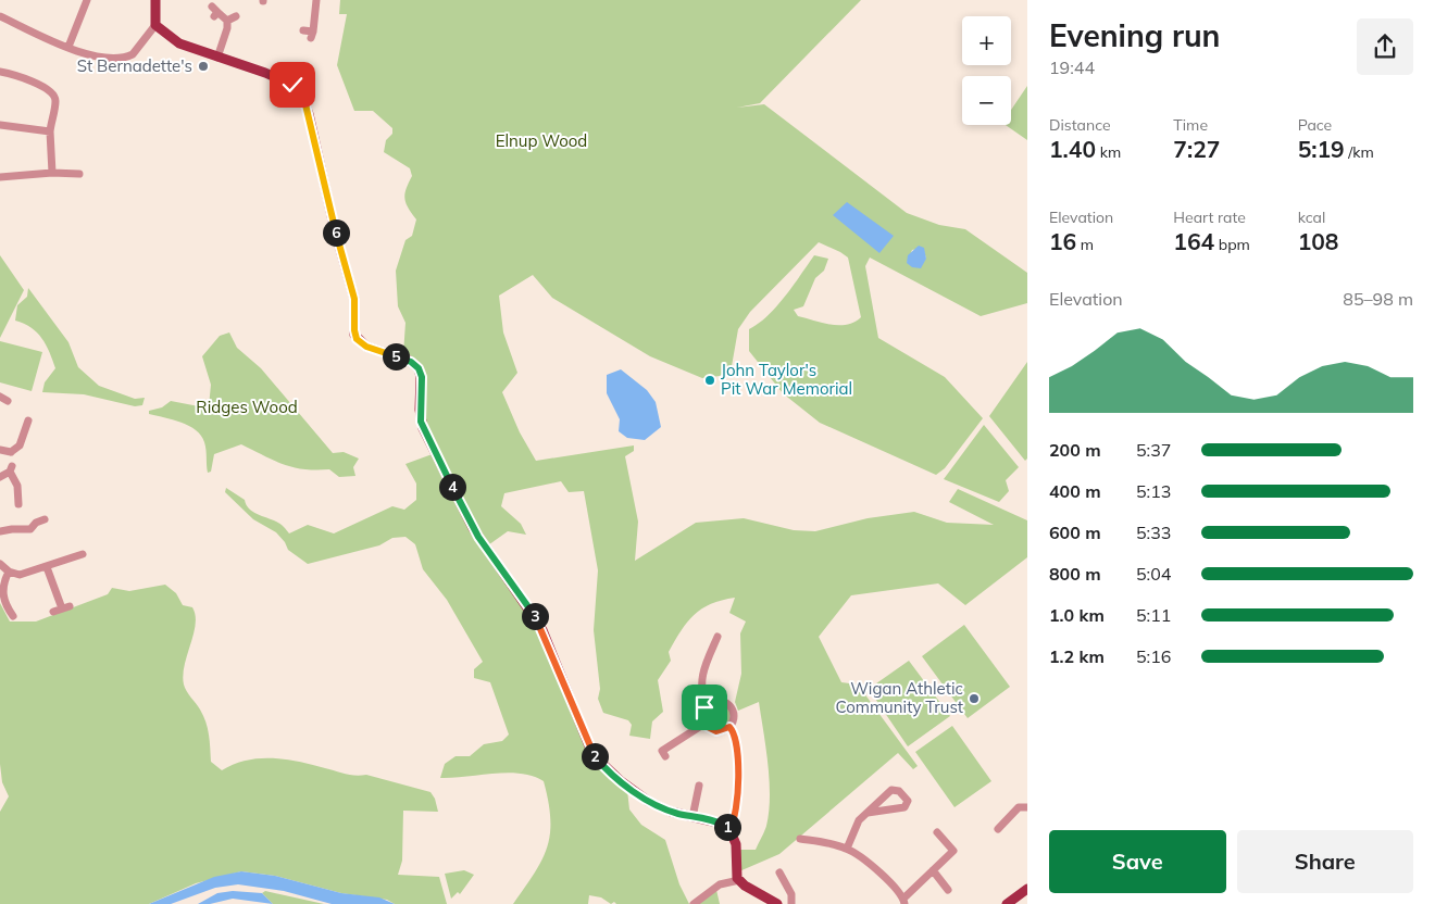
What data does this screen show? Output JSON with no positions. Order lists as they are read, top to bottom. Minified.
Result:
{"parks":["Elnup Wood","Ridges Wood"],"places":["St Bernadette's","John Taylor's Pit War Memorial","Wigan Athletic Community Trust"],"page":{"heading":["Evening run","19:44"],"map_buttons":["+","−"],"stats":[["Distance","1.40 km"],["Time","7:27"],["Pace","5:19 /km"],["Elevation","16 m"],["Heart rate","164 bpm"],["kcal","108"]],"pins":["6","5","4","3","2","1"],"chart":["Elevation","85–98 m"],"list":[{"name":"200 m","note":"5:37"},{"name":"400 m","note":"5:13"},{"name":"600 m","note":"5:33"},{"name":"800 m","note":"5:04"},{"name":"1.0 km","note":"5:11"},{"name":"1.2 km","note":"5:16"}],"buttons":["Save","Share"]}}
